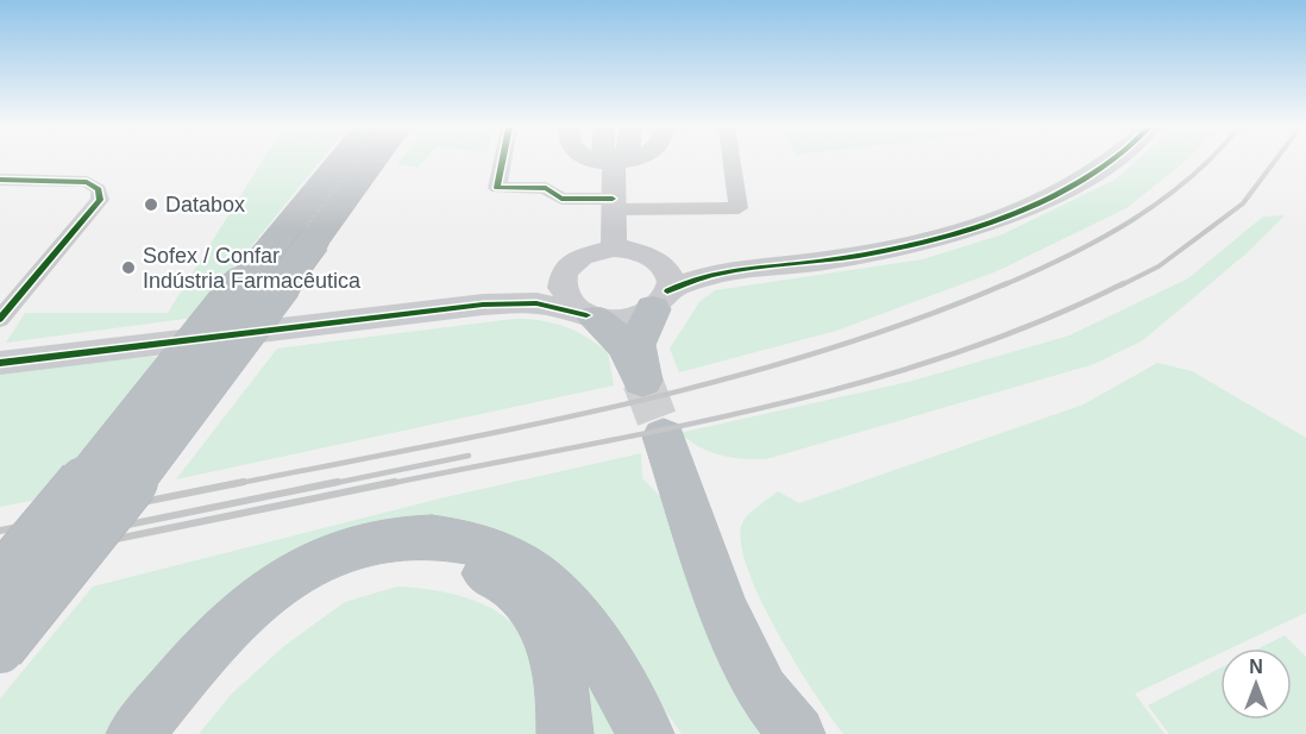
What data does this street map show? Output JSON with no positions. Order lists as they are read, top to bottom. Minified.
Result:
{"places":["Databox","Sofex / Confar Indústria Farmacêutica"],"north":"top"}
